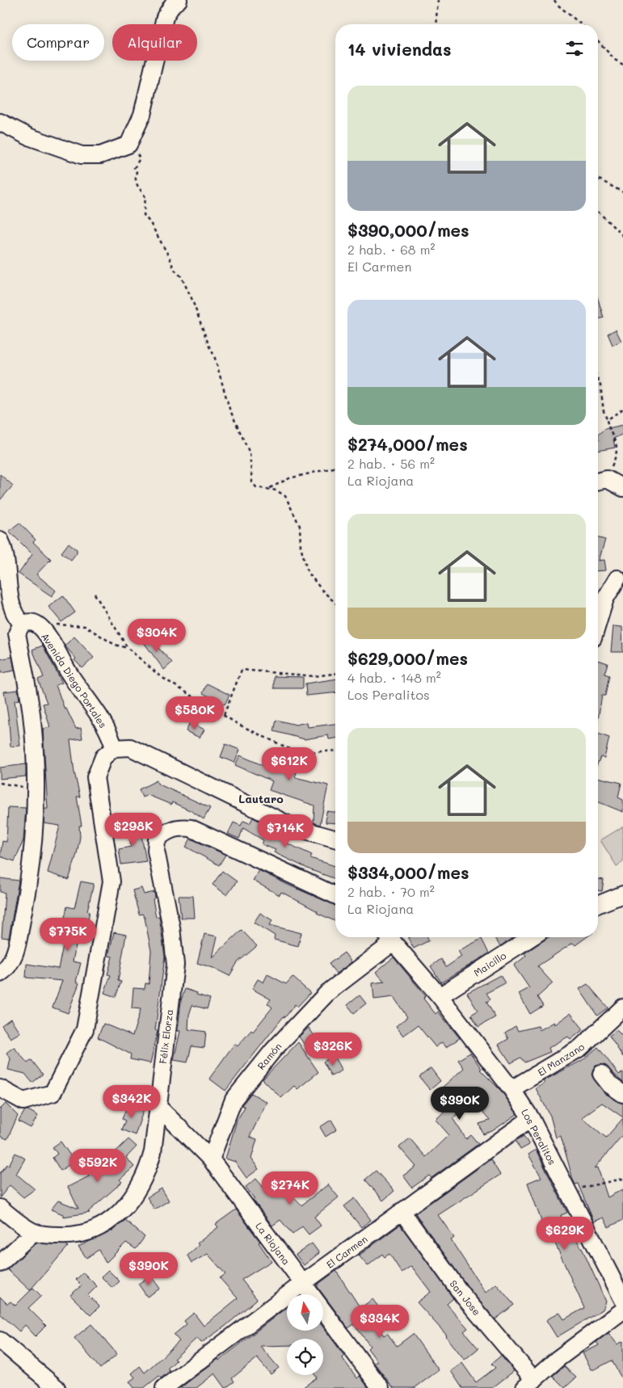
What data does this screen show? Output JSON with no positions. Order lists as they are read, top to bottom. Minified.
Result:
{"streets":{"street":["Avenida Diego Portales","Maicillo","Félix Elorza","Ramón","El Manzano","Los Peralitos","La Riojana","El Carmen","San Jose"]},"crossings":[["Maicillo","Los Peralitos"],["Félix Elorza","La Riojana"],["Ramón","Los Peralitos"],["Ramón","La Riojana"],["El Manzano","Los Peralitos"],["Los Peralitos","El Carmen"],["La Riojana","El Carmen"],["El Carmen","San Jose"]],"districts":["Lautaro"],"north":"top","page":{"chip":["Comprar","Alquilar"],"heading":"14 viviendas","list":[{"name":"$390,000/mes","note":"2 hab. · 68 m² · El Carmen"},{"name":"$274,000/mes","note":"2 hab. · 56 m² · La Riojana"},{"name":"$629,000/mes","note":"4 hab. · 148 m² · Los Peralitos"},{"name":"$334,000/mes","note":"2 hab. · 70 m² · La Riojana"}],"price":["$304K","$580K","$612K","$298K","$714K","$775K","$326K","$342K","$390K","$592K","$274K","$629K","$390K","$334K"]}}
